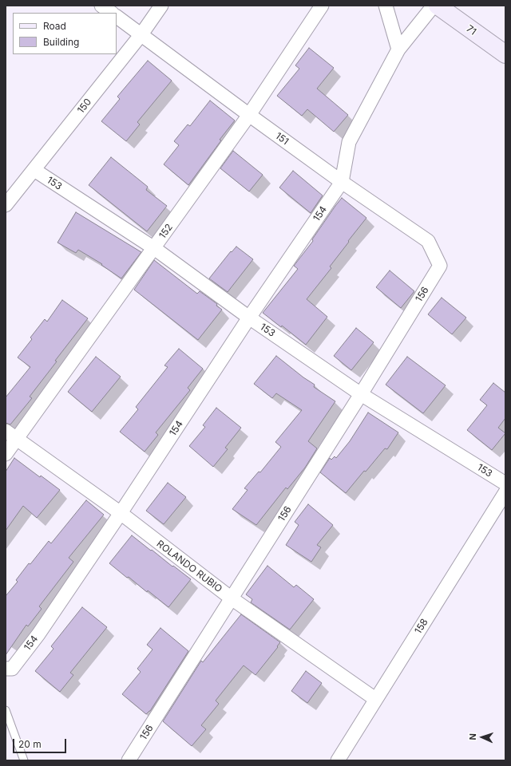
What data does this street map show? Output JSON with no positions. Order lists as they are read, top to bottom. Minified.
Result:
{"streets":{"street":["71","150","151","153","154","152","156","ROLANDO RUBIO","158"]},"crossings":[["150","151"],["150","153"],["151","154"],["151","152"],["151","156"],["153","154"],["153","152"],["153","156"],["154","ROLANDO RUBIO"],["152","ROLANDO RUBIO"],["156","ROLANDO RUBIO"],["ROLANDO RUBIO","158"]],"legend":["Road","Building"],"scale_bar":"20 m","north":"left"}
